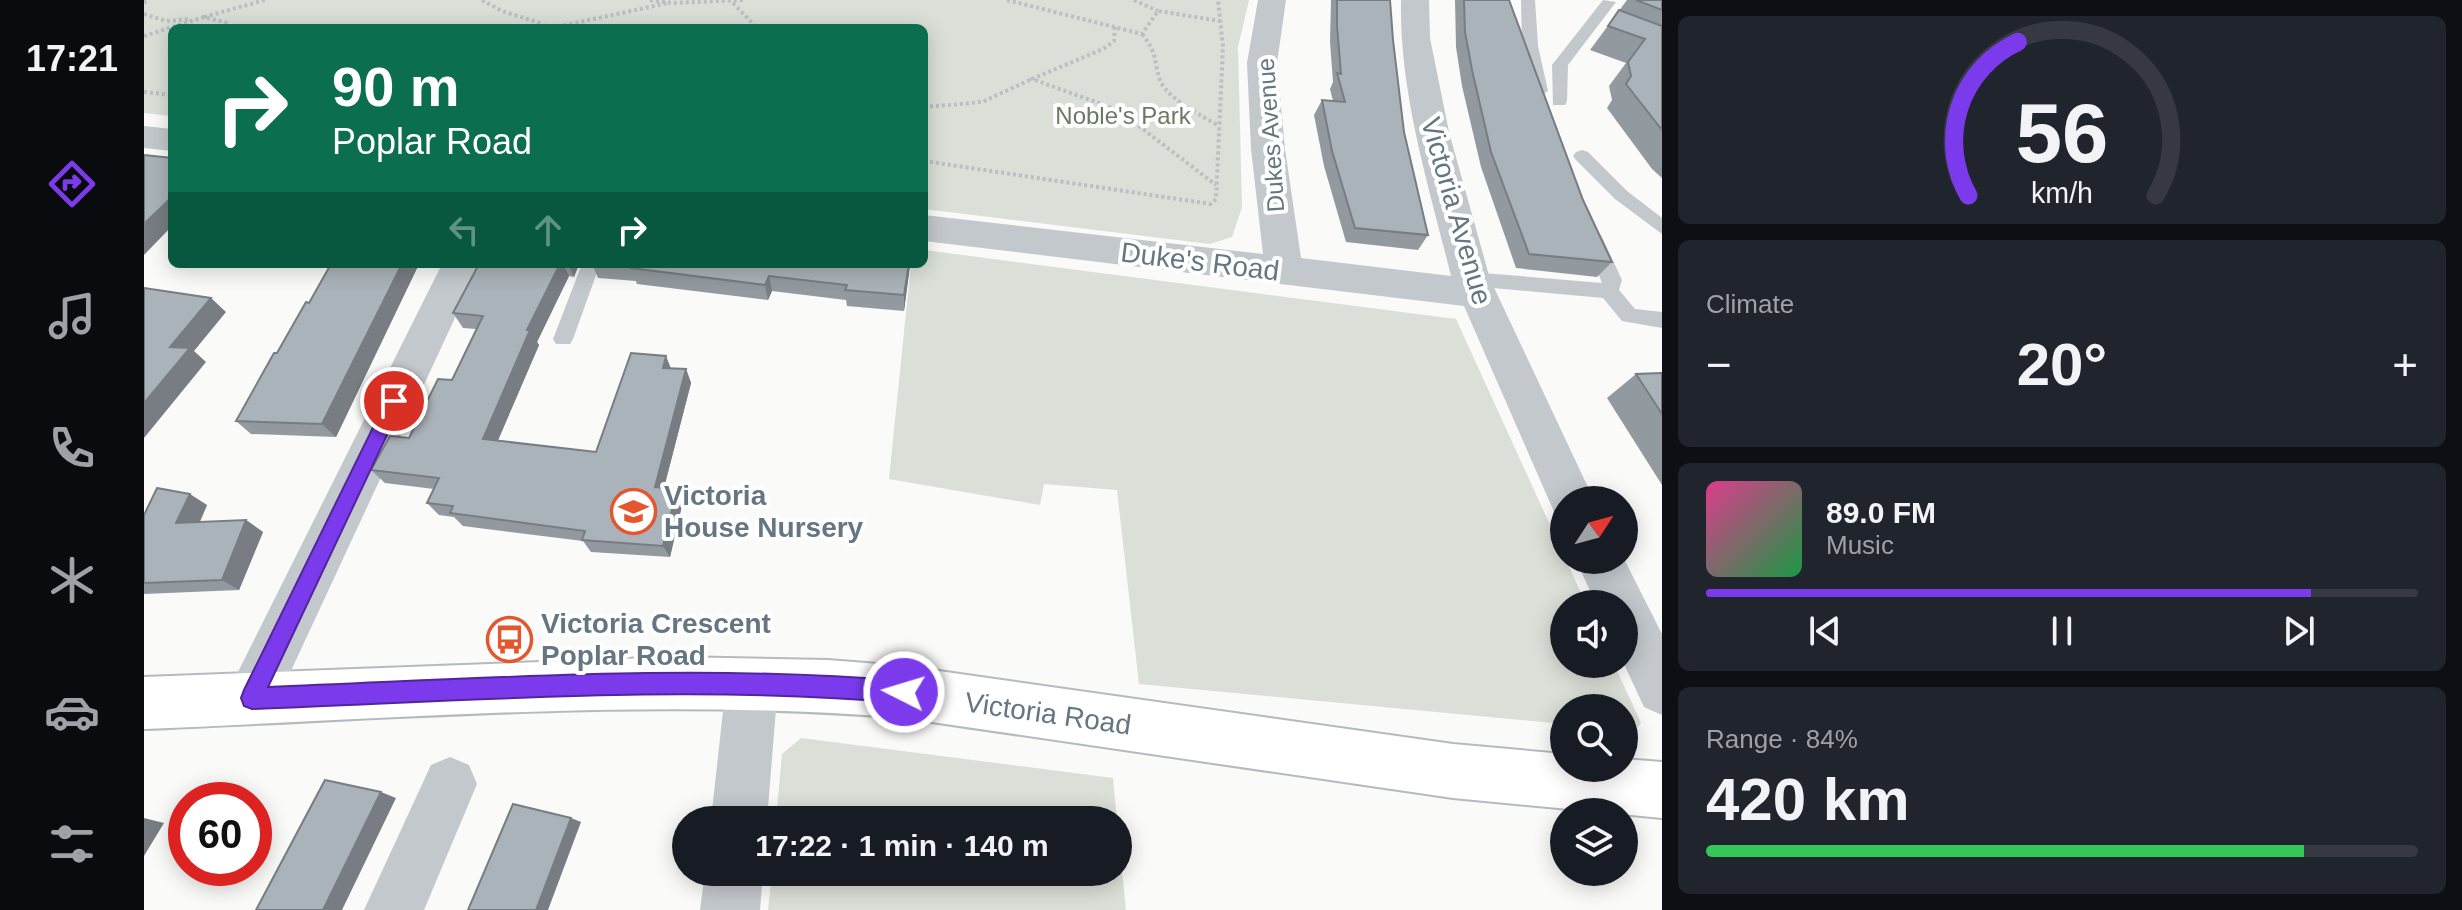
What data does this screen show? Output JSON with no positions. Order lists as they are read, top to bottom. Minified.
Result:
{"streets":{"main road":["Victoria Road"],"street":["Dukes Avenue","Victoria Avenue","Duke's Road"]},"crossings":[["Dukes Avenue","Duke's Road"],["Victoria Avenue","Duke's Road"]],"parks":["Noble's Park"],"places":{"school or university":["Victoria House Nursery"],"bus stop":["Victoria Crescent Poplar Road"]},"north":"top right","page":{"tabs":"17:21","turn":["90 m","Poplar Road"],"tile":["Climate",["Range · 84%","420 km"]],"heat":["−","20°","+"],"song":["89.0 FM","Music"],"limit":"60","trip":"17:22 · 1 min · 140 m","gauge":["56","km/h"]}}
